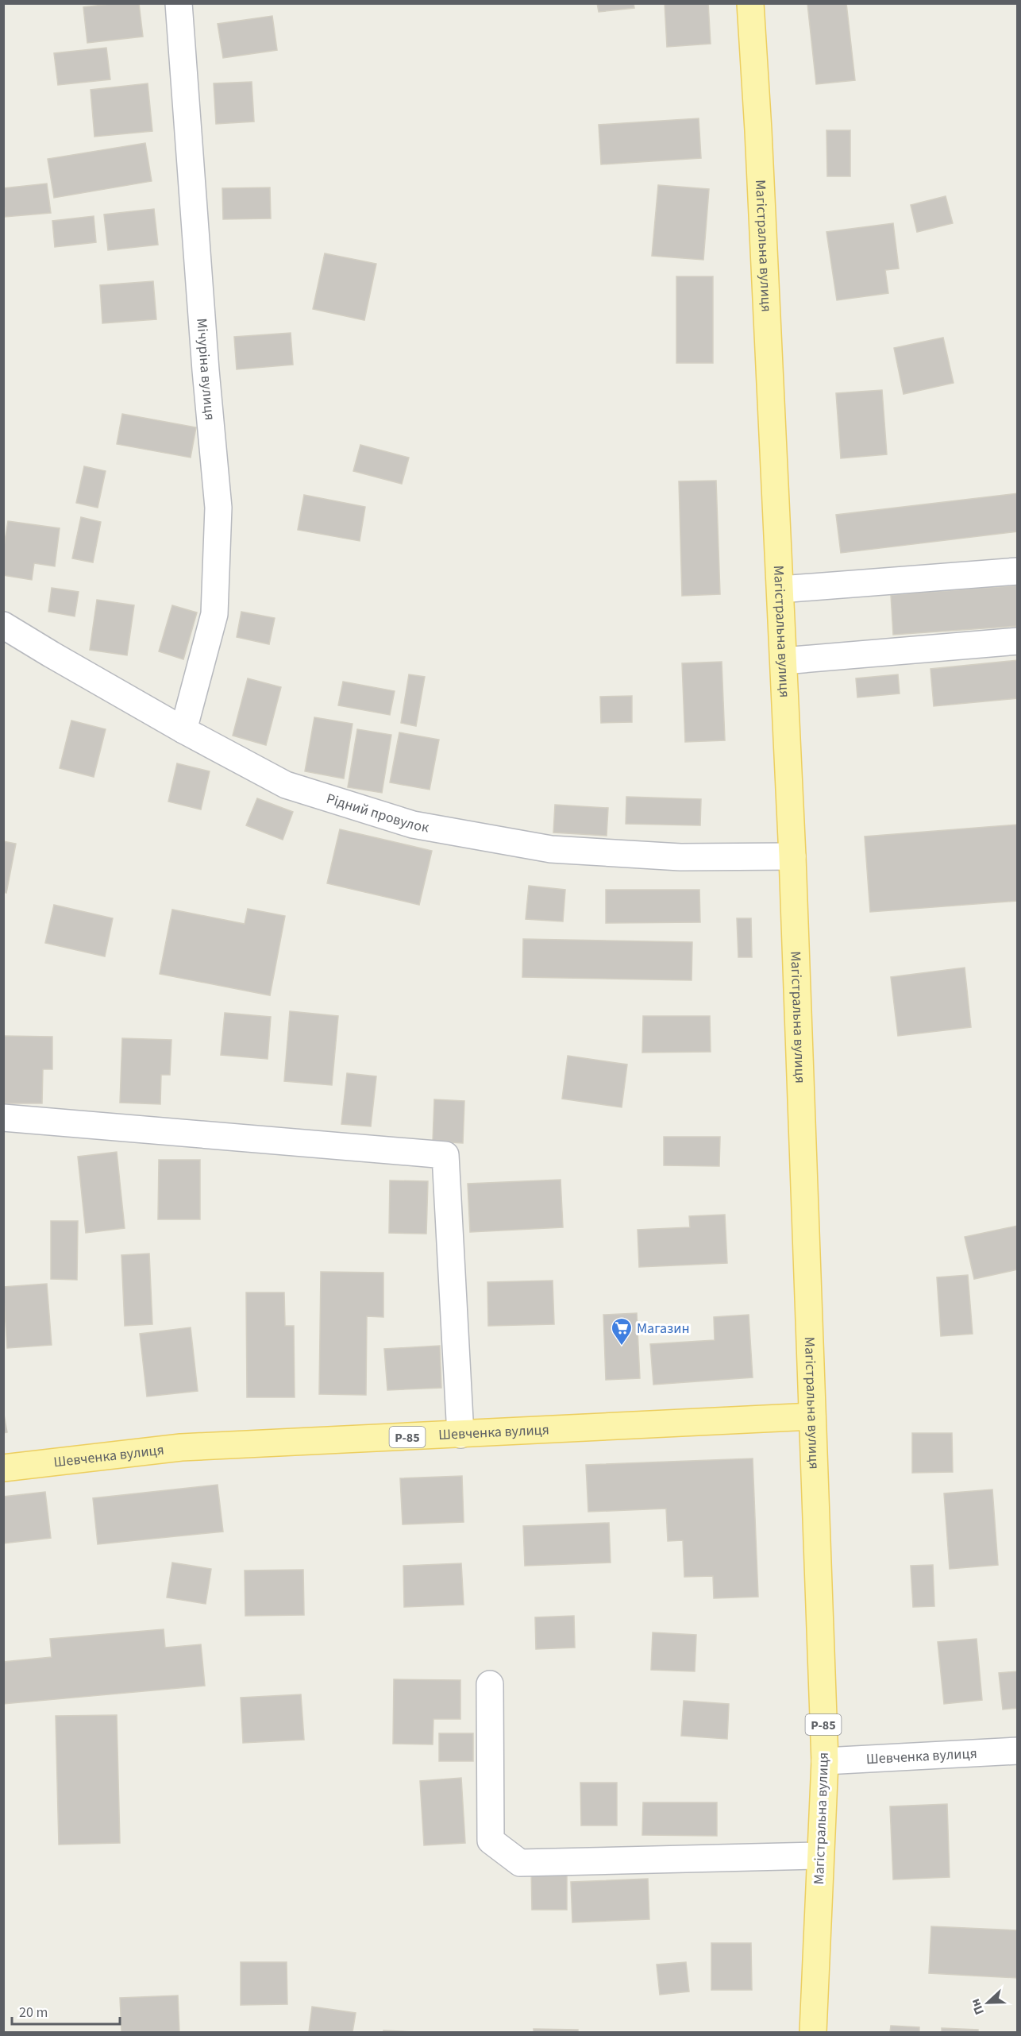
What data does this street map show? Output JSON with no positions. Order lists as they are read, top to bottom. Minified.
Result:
{"streets":{"main road":["Магістральна вулиця","Шевченка вулиця","Р-85"],"street":["Мічуріна вулиця","Рідний провулок"]},"crossings":[["Магістральна вулиця","Рідний провулок"],["Магістральна вулиця","Шевченка вулиця"],["Мічуріна вулиця","Рідний провулок"]],"places":{"supermarket":["Магазин"]},"scale_bar":"20 m","north":"left"}
